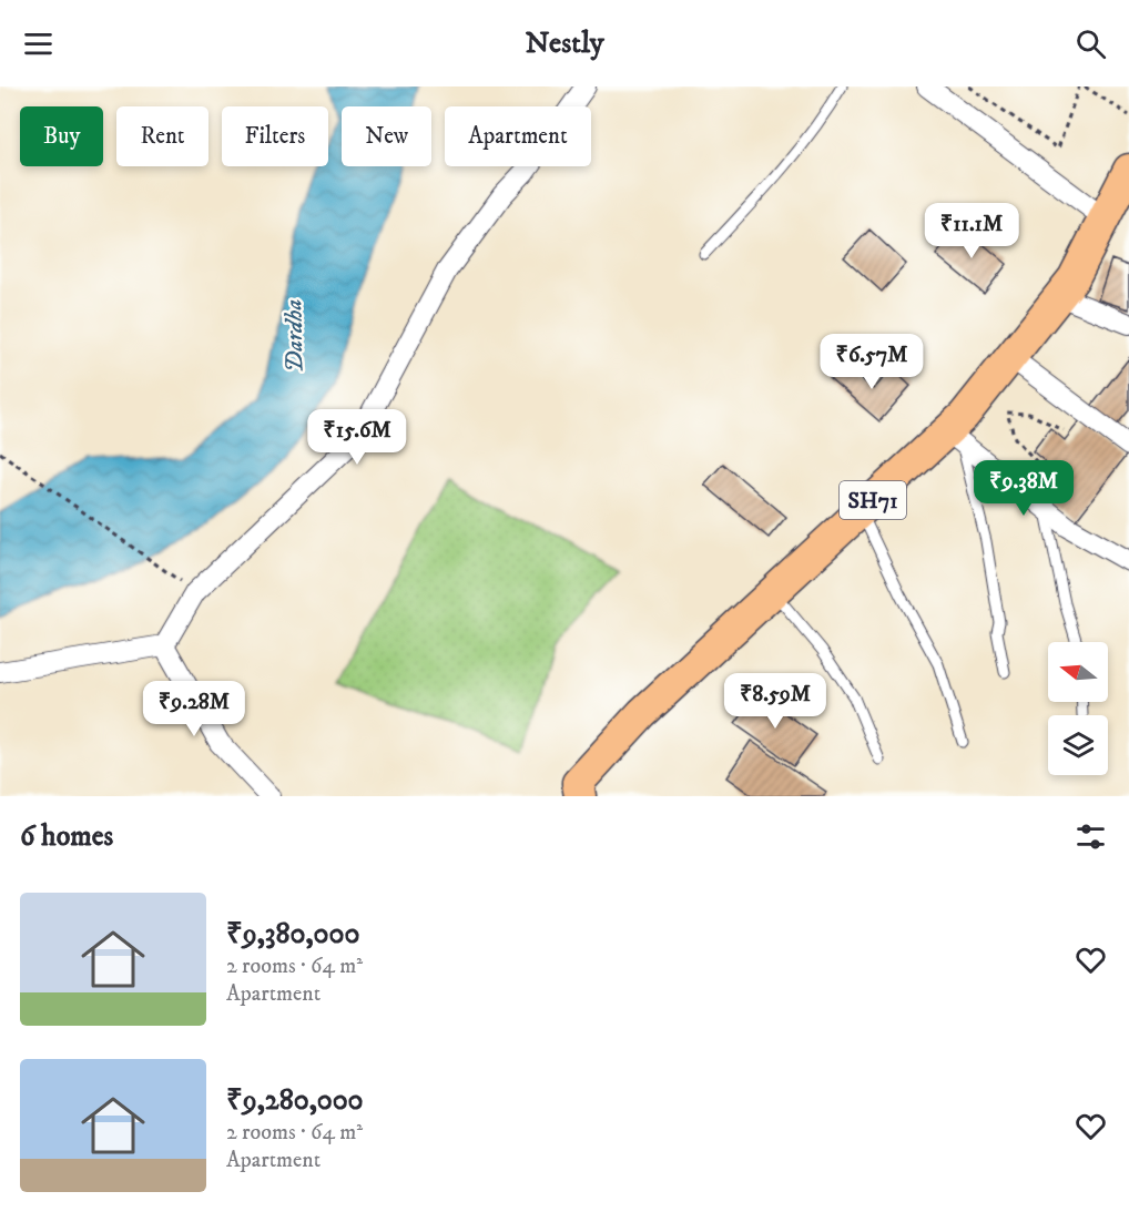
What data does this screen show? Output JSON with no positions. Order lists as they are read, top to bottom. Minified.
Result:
{"streets":{"main road":["SH71"]},"water":["Dardha"],"north":"left","page":{"header":"Nestly","chip":["Buy","Rent","Filters","New","Apartment"],"price":["₹11.1M","₹6.57M","₹15.6M","₹9.38M","₹8.59M","₹9.28M"],"heading":"6 homes","list":[{"name":"₹9,380,000","note":"2 rooms · 64 m² · Apartment"},{"name":"₹9,280,000","note":"2 rooms · 64 m² · Apartment"}]}}
